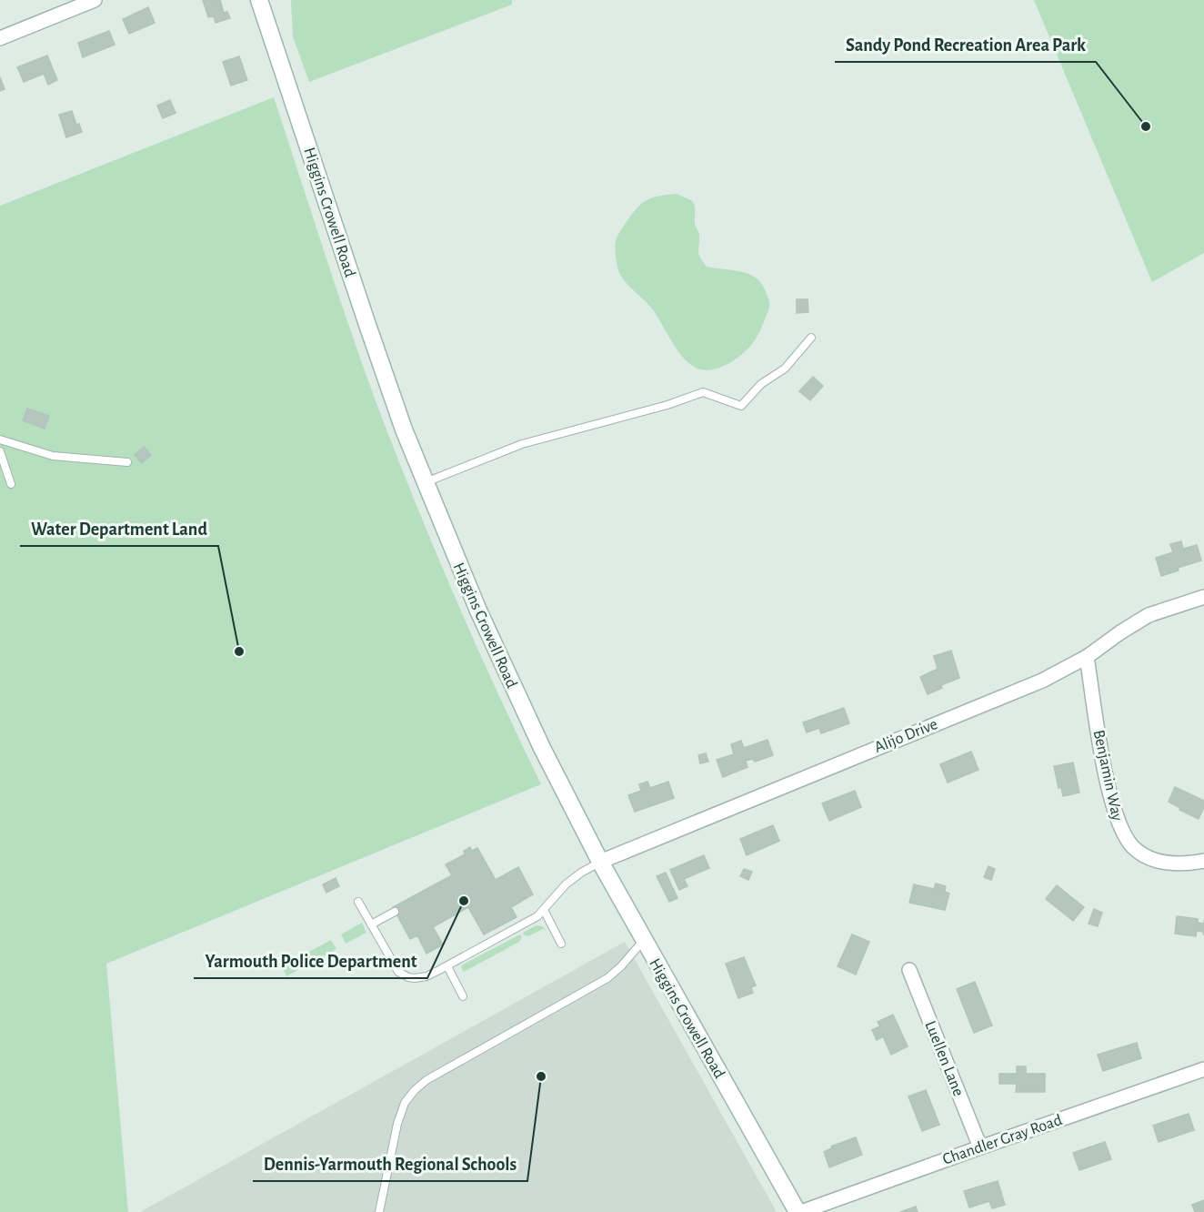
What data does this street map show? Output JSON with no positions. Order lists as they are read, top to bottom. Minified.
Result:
{"streets":{"main road":["Higgins Crowell Road"],"street":["Alijo Drive","Benjamin Way","Luellen Lane","Chandler Gray Road"]},"crossings":[["Higgins Crowell Road","Alijo Drive"],["Higgins Crowell Road","Chandler Gray Road"],["Alijo Drive","Benjamin Way"],["Luellen Lane","Chandler Gray Road"]],"places":["Sandy Pond Recreation Area Park","Water Department Land","Yarmouth Police Department","Dennis-Yarmouth Regional Schools"]}
